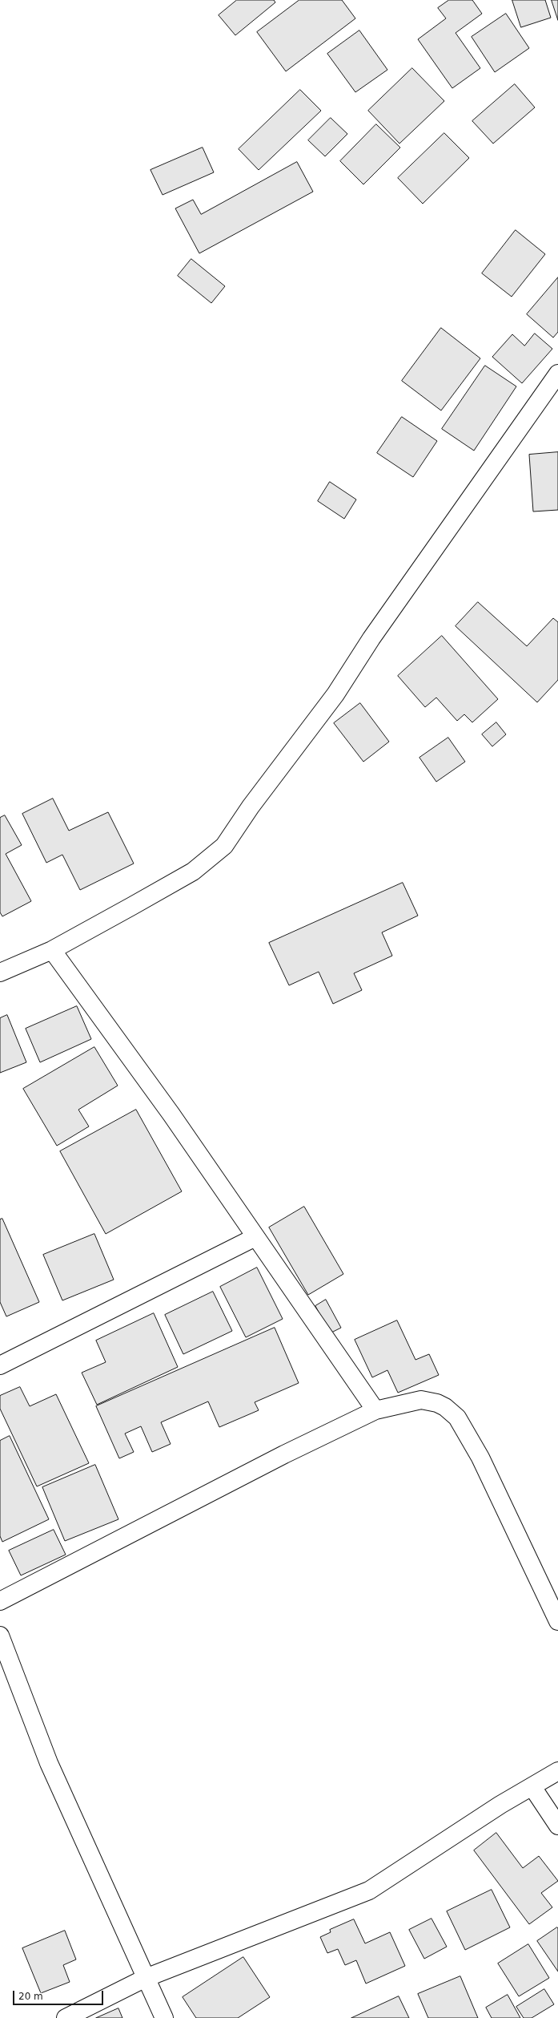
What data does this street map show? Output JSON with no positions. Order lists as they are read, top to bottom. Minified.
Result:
{"scale_bar":"20 m"}
